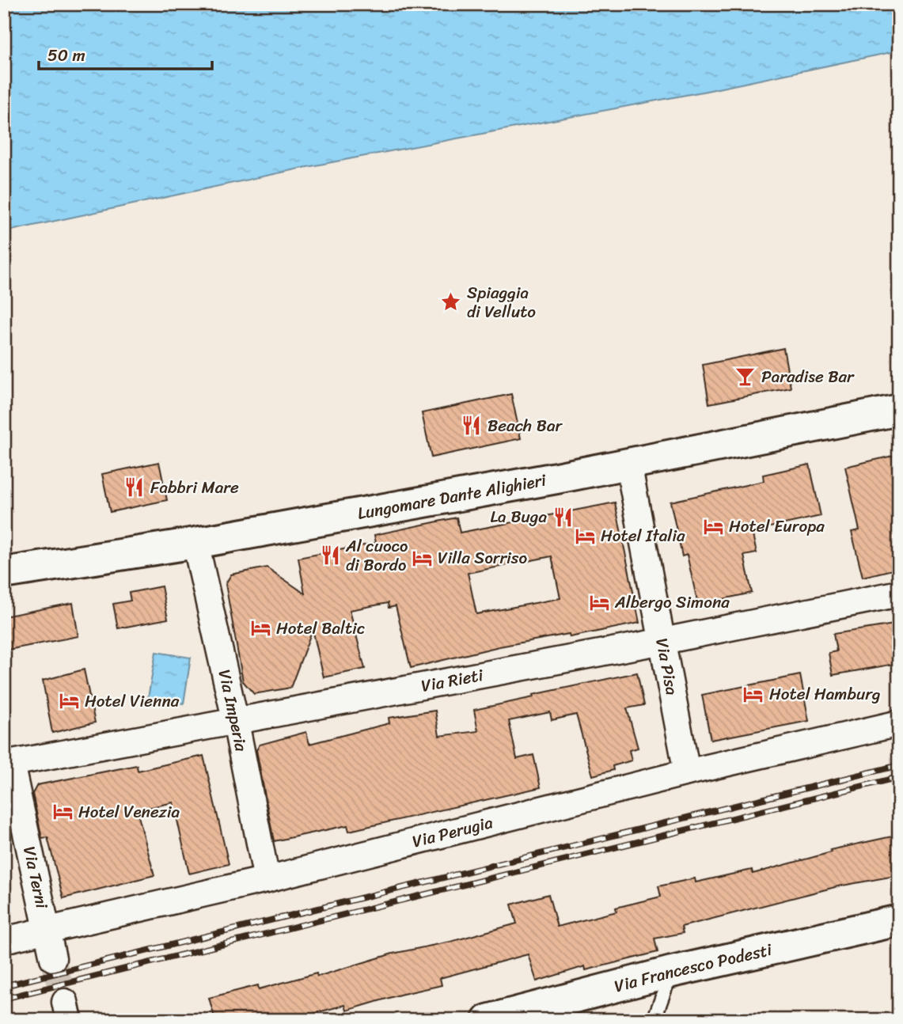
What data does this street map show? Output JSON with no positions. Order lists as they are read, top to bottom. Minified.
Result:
{"streets":{"street":["Lungomare Dante Alighieri","Via Pisa","Via Rieti","Via Imperia","Via Perugia","Via Terni","Via Francesco Podesti"]},"crossings":[["Lungomare Dante Alighieri","Via Pisa"],["Lungomare Dante Alighieri","Via Imperia"],["Via Pisa","Via Rieti"],["Via Pisa","Via Perugia"],["Via Rieti","Via Imperia"],["Via Rieti","Via Terni"],["Via Imperia","Via Perugia"],["Via Perugia","Via Terni"]],"places":{"place":["Spiaggia di Velluto"],"bar":["Paradise Bar"],"restaurant":["Beach Bar","Fabbri Mare","La Buga","Al cuoco di Bordo"],"hotel":["Hotel Europa","Hotel Italia","Villa Sorriso","Albergo Simona","Hotel Baltic","Hotel Hamburg","Hotel Vienna","Hotel Venezia"]},"scale_bar":"50 m"}
